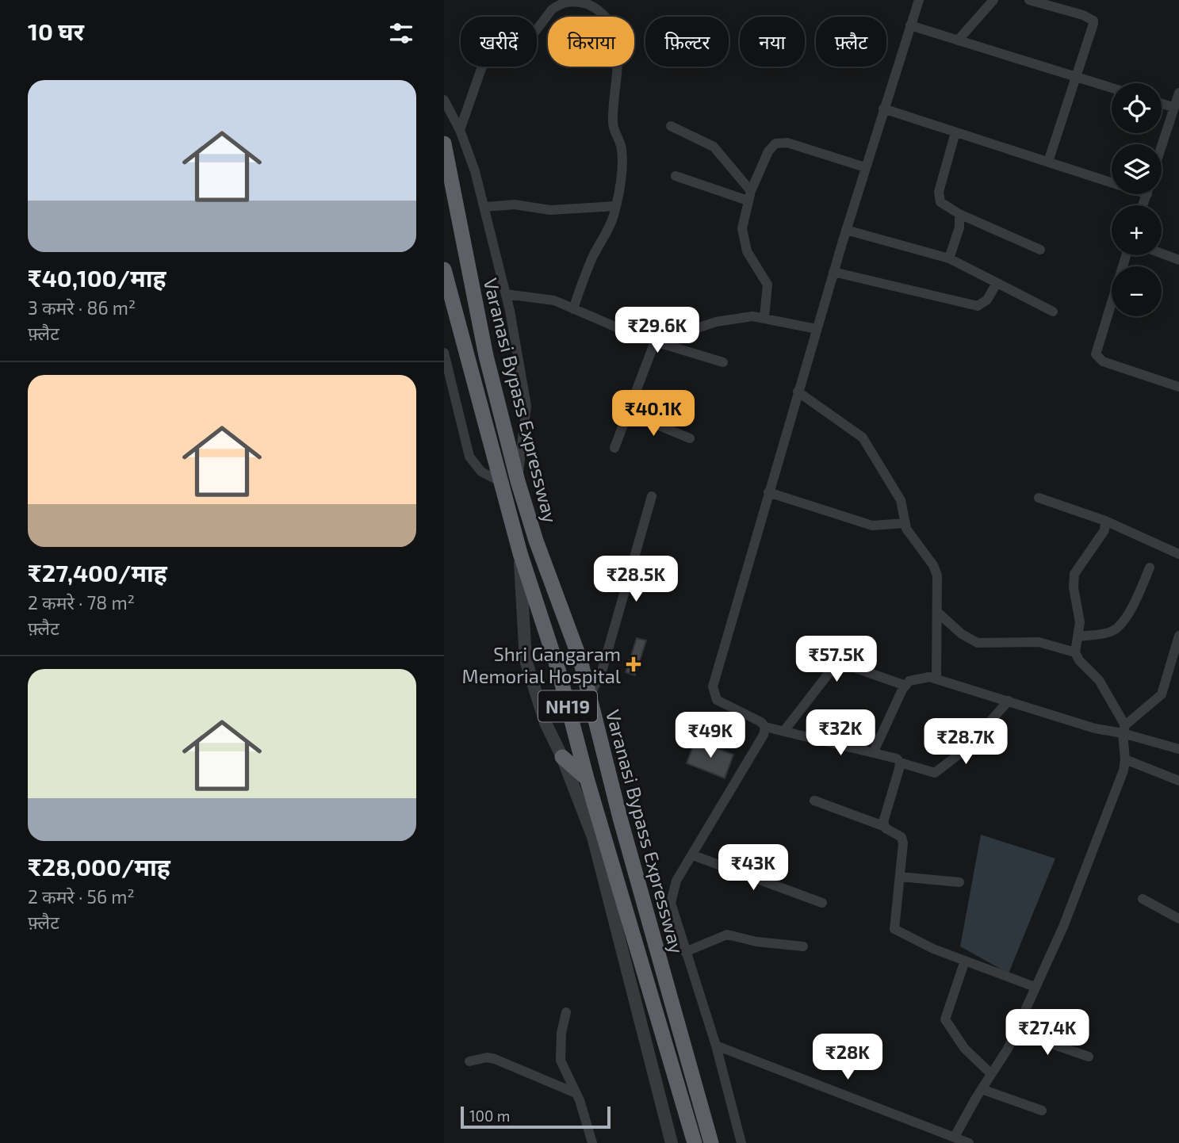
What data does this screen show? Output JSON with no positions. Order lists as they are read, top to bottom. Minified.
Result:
{"streets":{"highway":["Varanasi Bypass Expressway","NH19"]},"places":{"health":["Shri Gangaram Memorial Hospital"]},"scale_bar":"100 m","page":{"heading":"10 घर","chip":["खरीदें","किराया","फ़िल्टर","नया","फ़्लैट"],"list":[{"name":"₹40,100/माह","note":"3 कमरे · 86 m² · फ़्लैट"},{"name":"₹27,400/माह","note":"2 कमरे · 78 m² · फ़्लैट"},{"name":"₹28,000/माह","note":"2 कमरे · 56 m² · फ़्लैट"}],"map_buttons":["+","−"],"price":["₹29.6K","₹40.1K","₹28.5K","₹57.5K","₹32K","₹49K","₹28.7K","₹43K","₹27.4K","₹28K"],"scale":"100 m"}}
